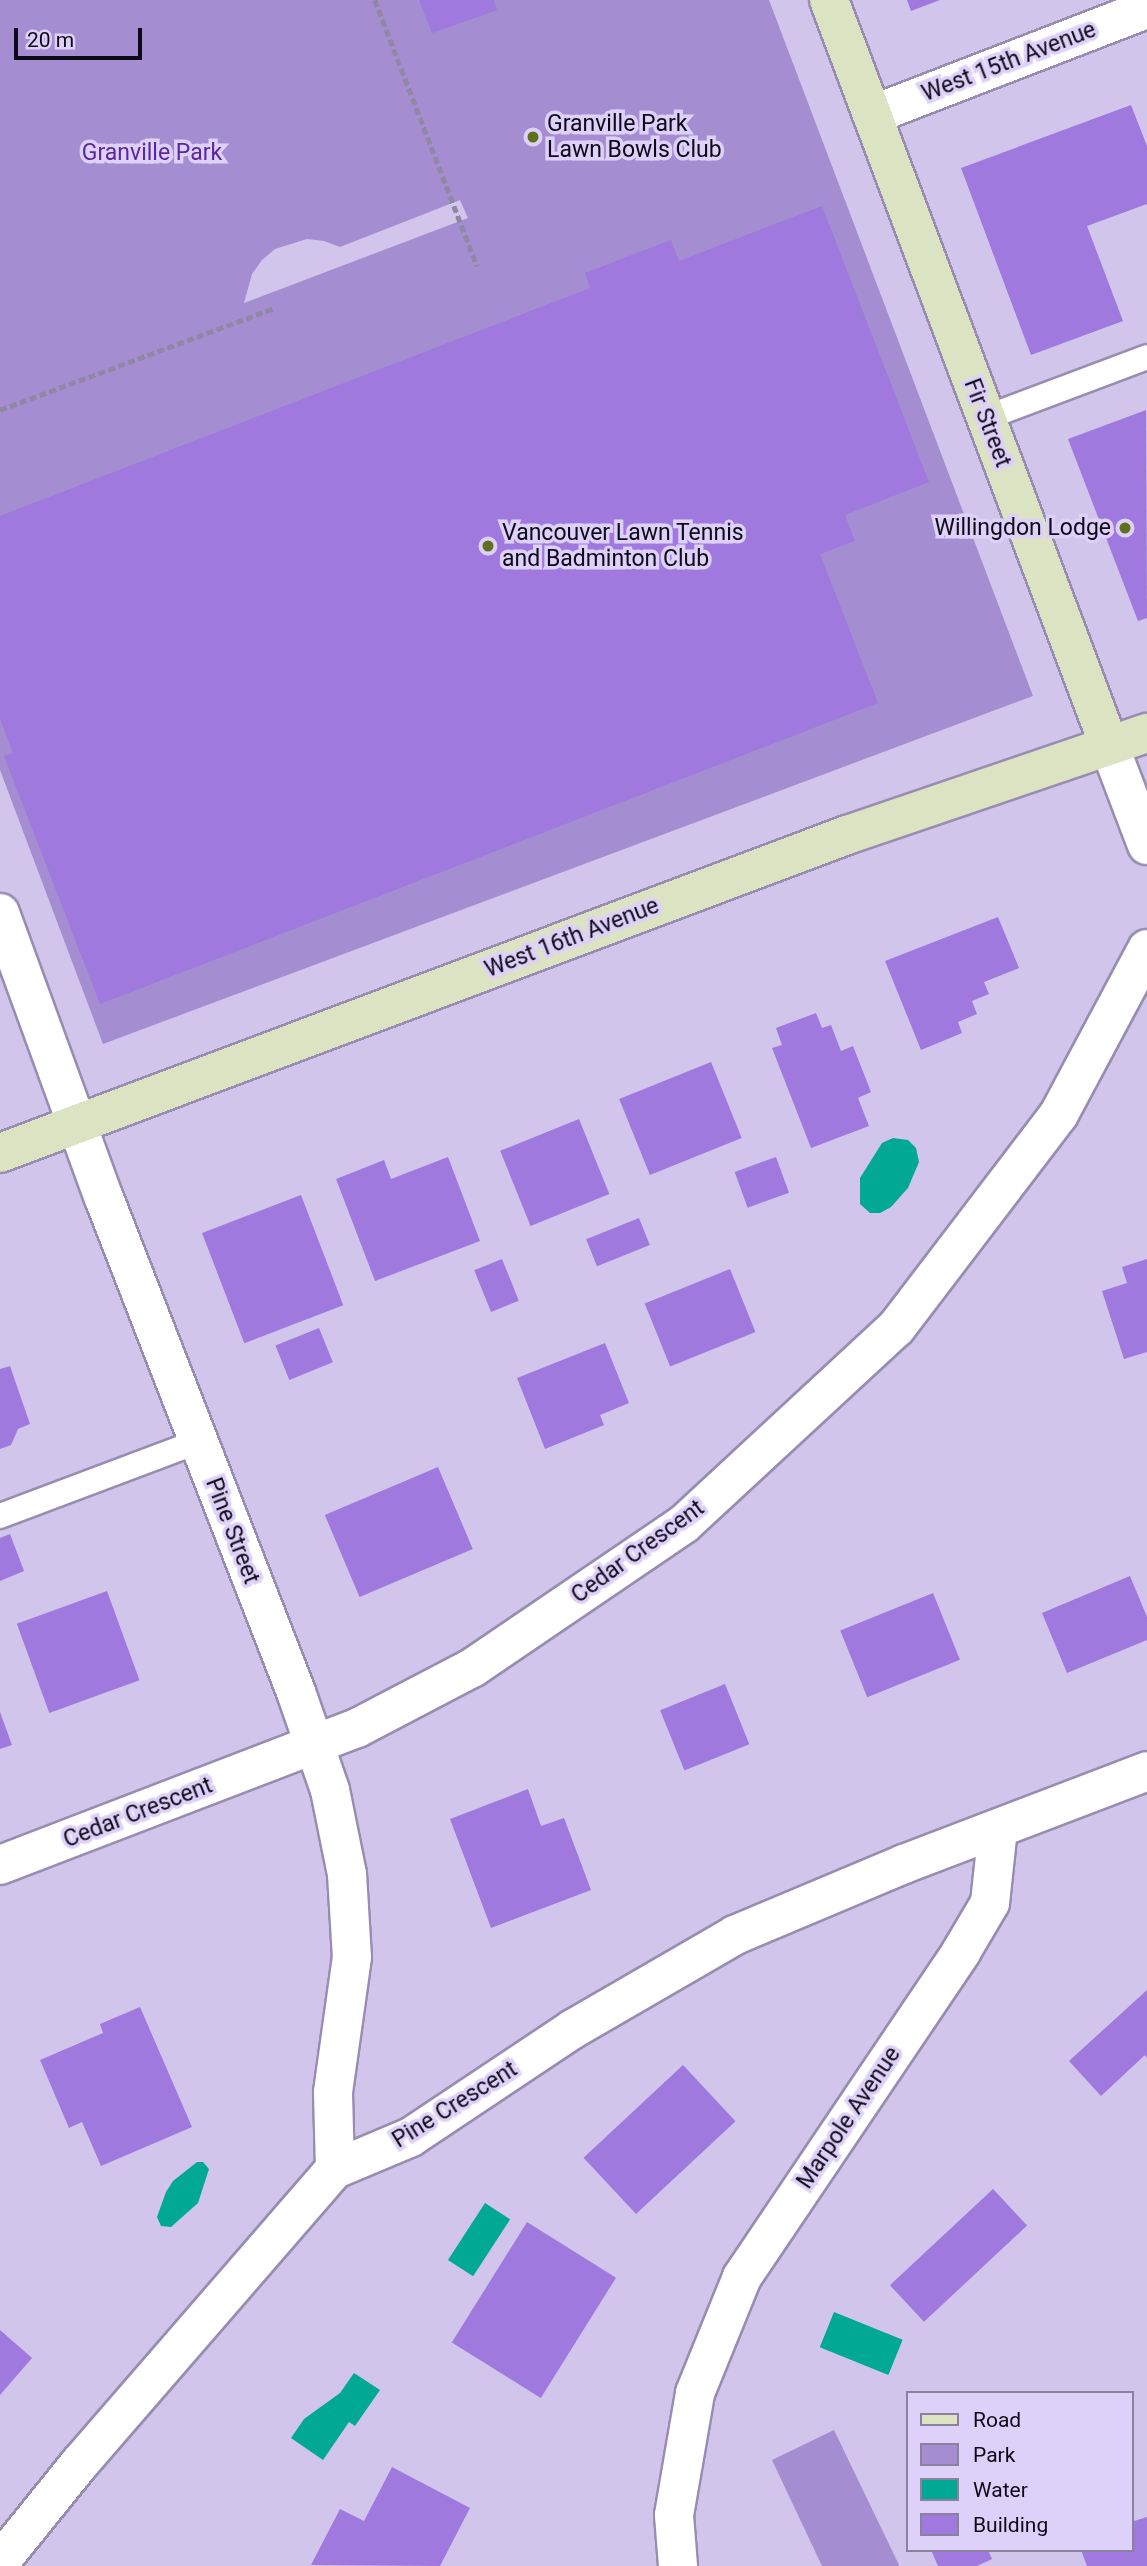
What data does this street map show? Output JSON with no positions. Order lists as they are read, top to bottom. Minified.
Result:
{"streets":{"main road":["Fir Street","West 16th Avenue"],"street":["West 15th Avenue","Pine Street","Cedar Crescent","Pine Crescent","Marpole Avenue"]},"crossings":[["West 15th Avenue","Fir Street"],["Fir Street","West 16th Avenue"],["West 16th Avenue","Pine Street"],["Pine Street","Cedar Crescent"],["Pine Street","Pine Crescent"],["Pine Crescent","Marpole Avenue"]],"parks":["Granville Park"],"places":["Granville Park Lawn Bowls Club","Willingdon Lodge","Vancouver Lawn Tennis and Badminton Club"],"legend":["Road","Park","Water","Building"],"scale_bar":"20 m"}
